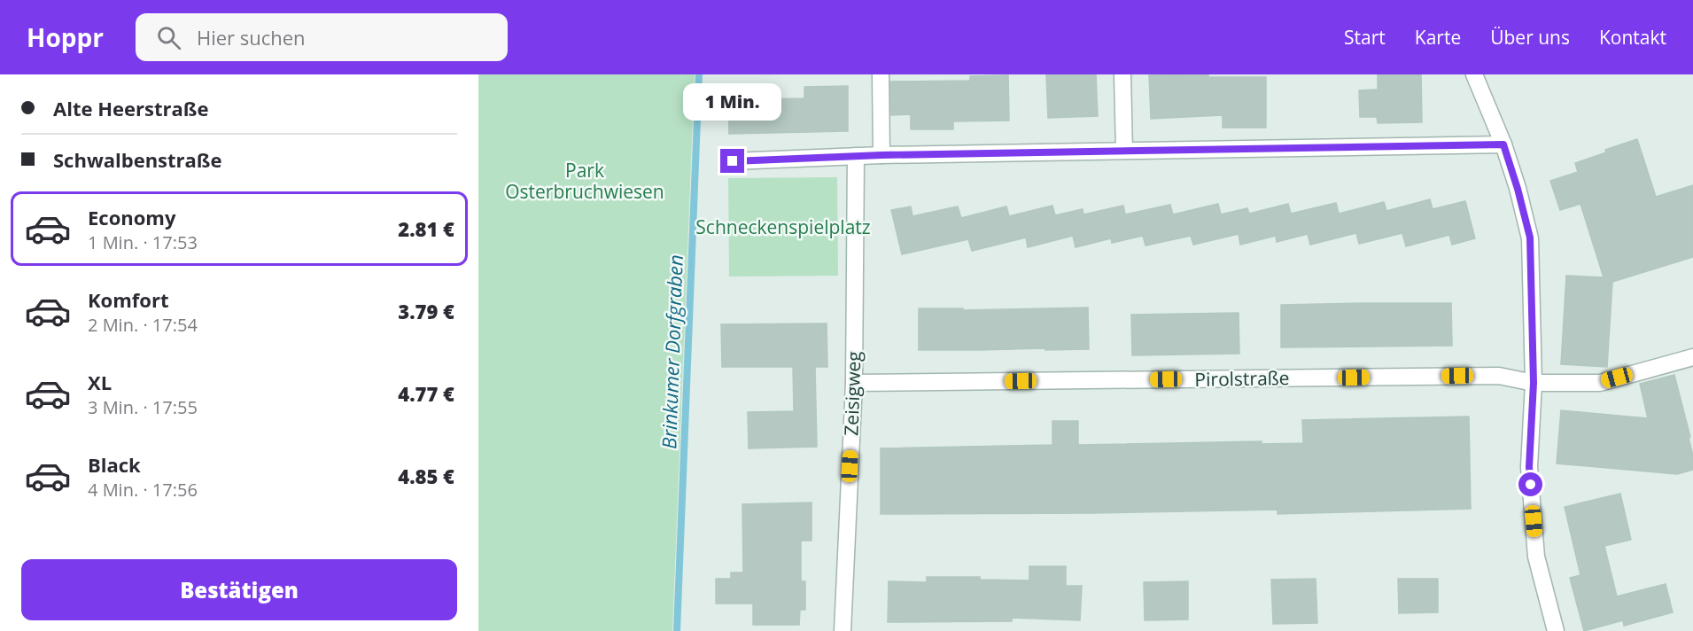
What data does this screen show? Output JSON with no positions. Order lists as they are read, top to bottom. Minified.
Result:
{"streets":{"street":["Pirolstraße","Zeisigweg"]},"crossings":[["Pirolstraße","Zeisigweg"]],"water":["Brinkumer Dorfgraben"],"parks":["Park Osterbruchwiesen","Schneckenspielplatz"],"page":{"header":"Hoppr","search":"Hier suchen","nav":["Start","Karte","Über uns","Kontakt"],"banner":["Alte Heerstraße","Schwalbenstraße"],"bubble":"1 Min.","list":[{"name":"Economy","note":"1 Min. · 17:53","value":"2.81 €"},{"name":"Komfort","note":"2 Min. · 17:54","value":"3.79 €"},{"name":"XL","note":"3 Min. · 17:55","value":"4.77 €"},{"name":"Black","note":"4 Min. · 17:56","value":"4.85 €"}],"buttons":"Bestätigen"}}
